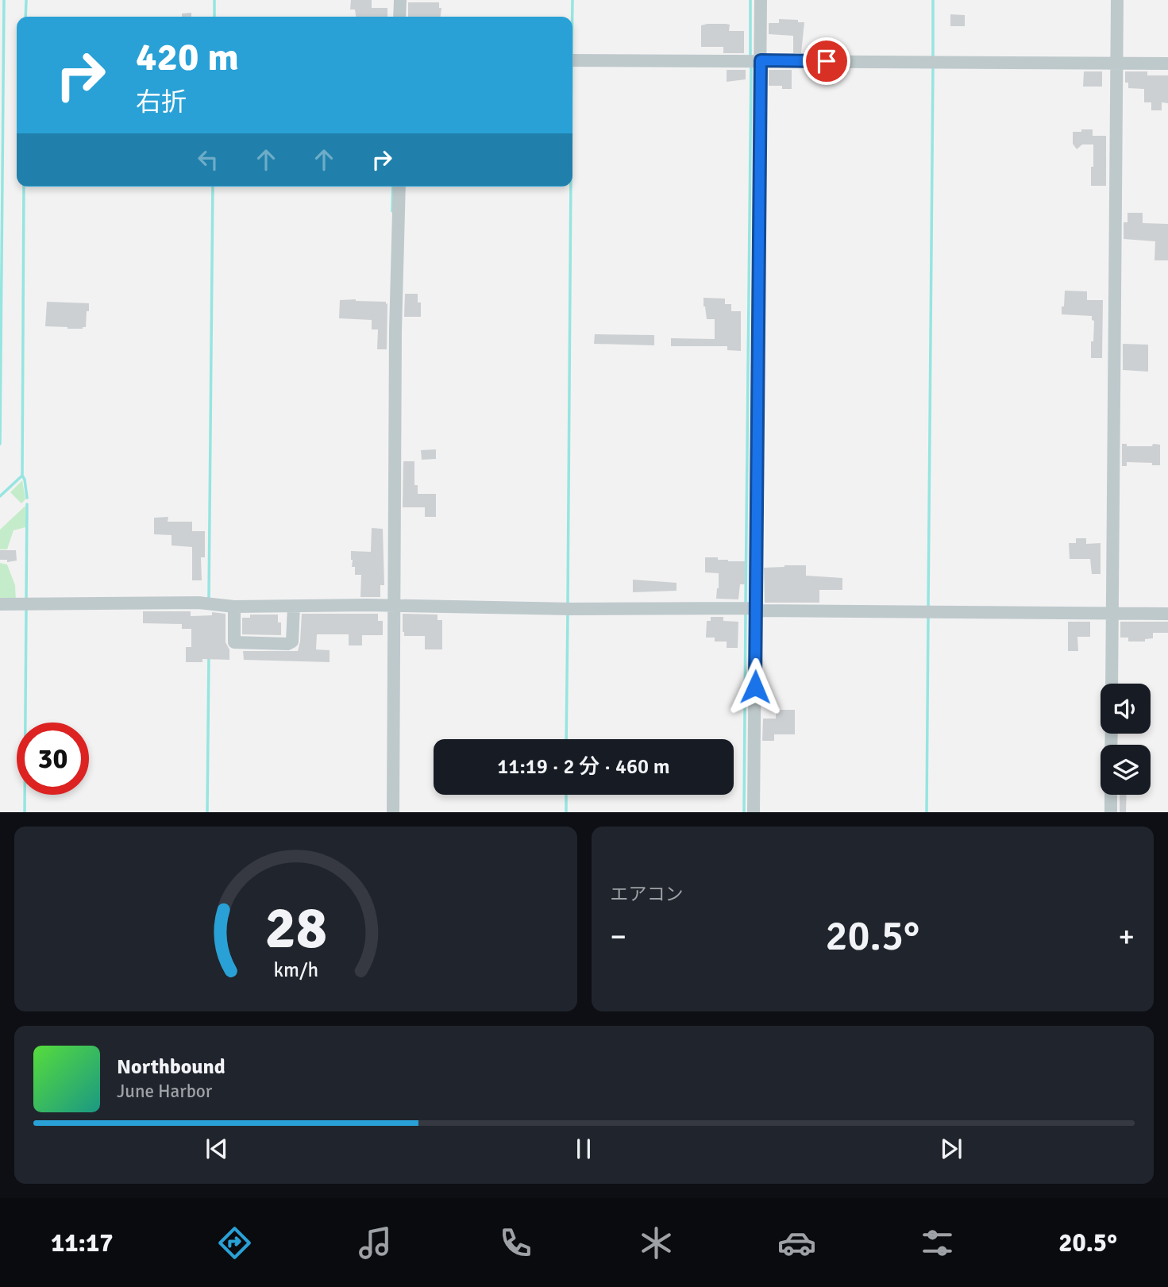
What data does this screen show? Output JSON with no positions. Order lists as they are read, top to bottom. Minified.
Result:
{"page":{"turn":["420 m","右折"],"limit":"30","trip":"11:19 · 2 分 · 460 m","tile":"エアコン","heat":["−","20.5°","+"],"song":["Northbound","June Harbor"],"tabs":["11:17","20.5°"],"gauge":["28","km/h"]}}
